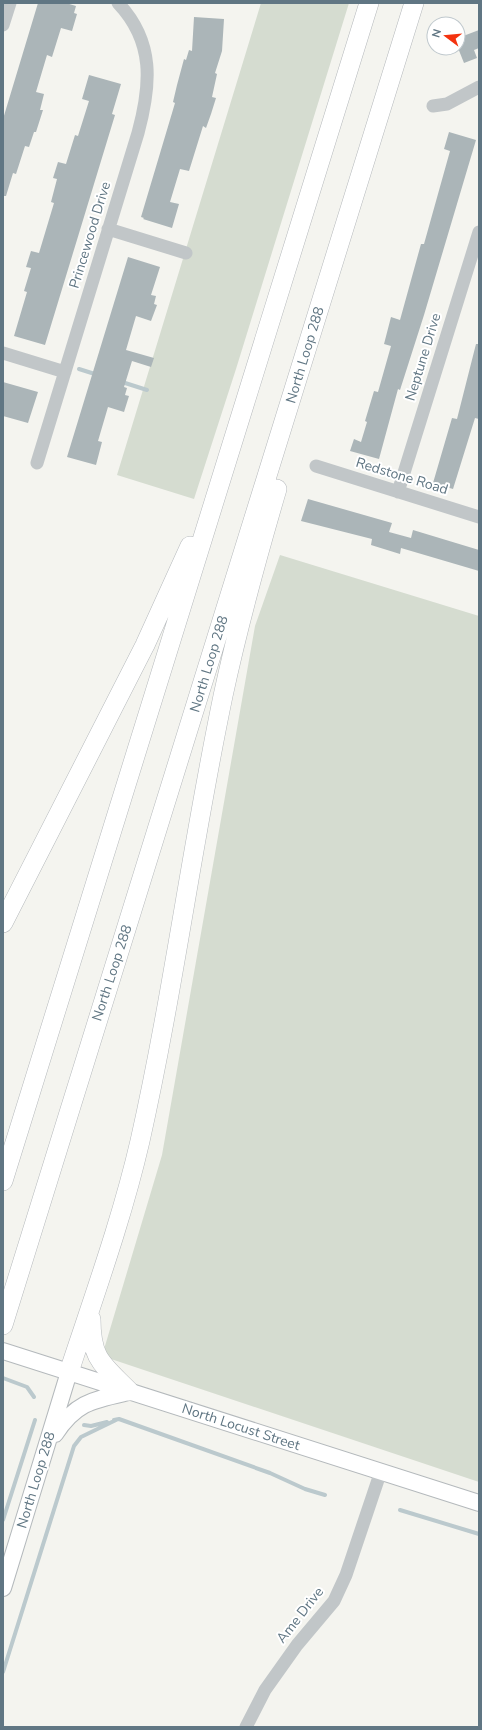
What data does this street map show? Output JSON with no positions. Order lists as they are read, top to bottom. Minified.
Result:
{"streets":{"highway":["North Loop 288"],"main road":["North Locust Street"],"street":["Princewood Drive","Neptune Drive","Redstone Road","Ame Drive"]},"crossings":[["North Loop 288","North Locust Street"],["Neptune Drive","Redstone Road"],["North Locust Street","Ame Drive"]],"north":"left"}
